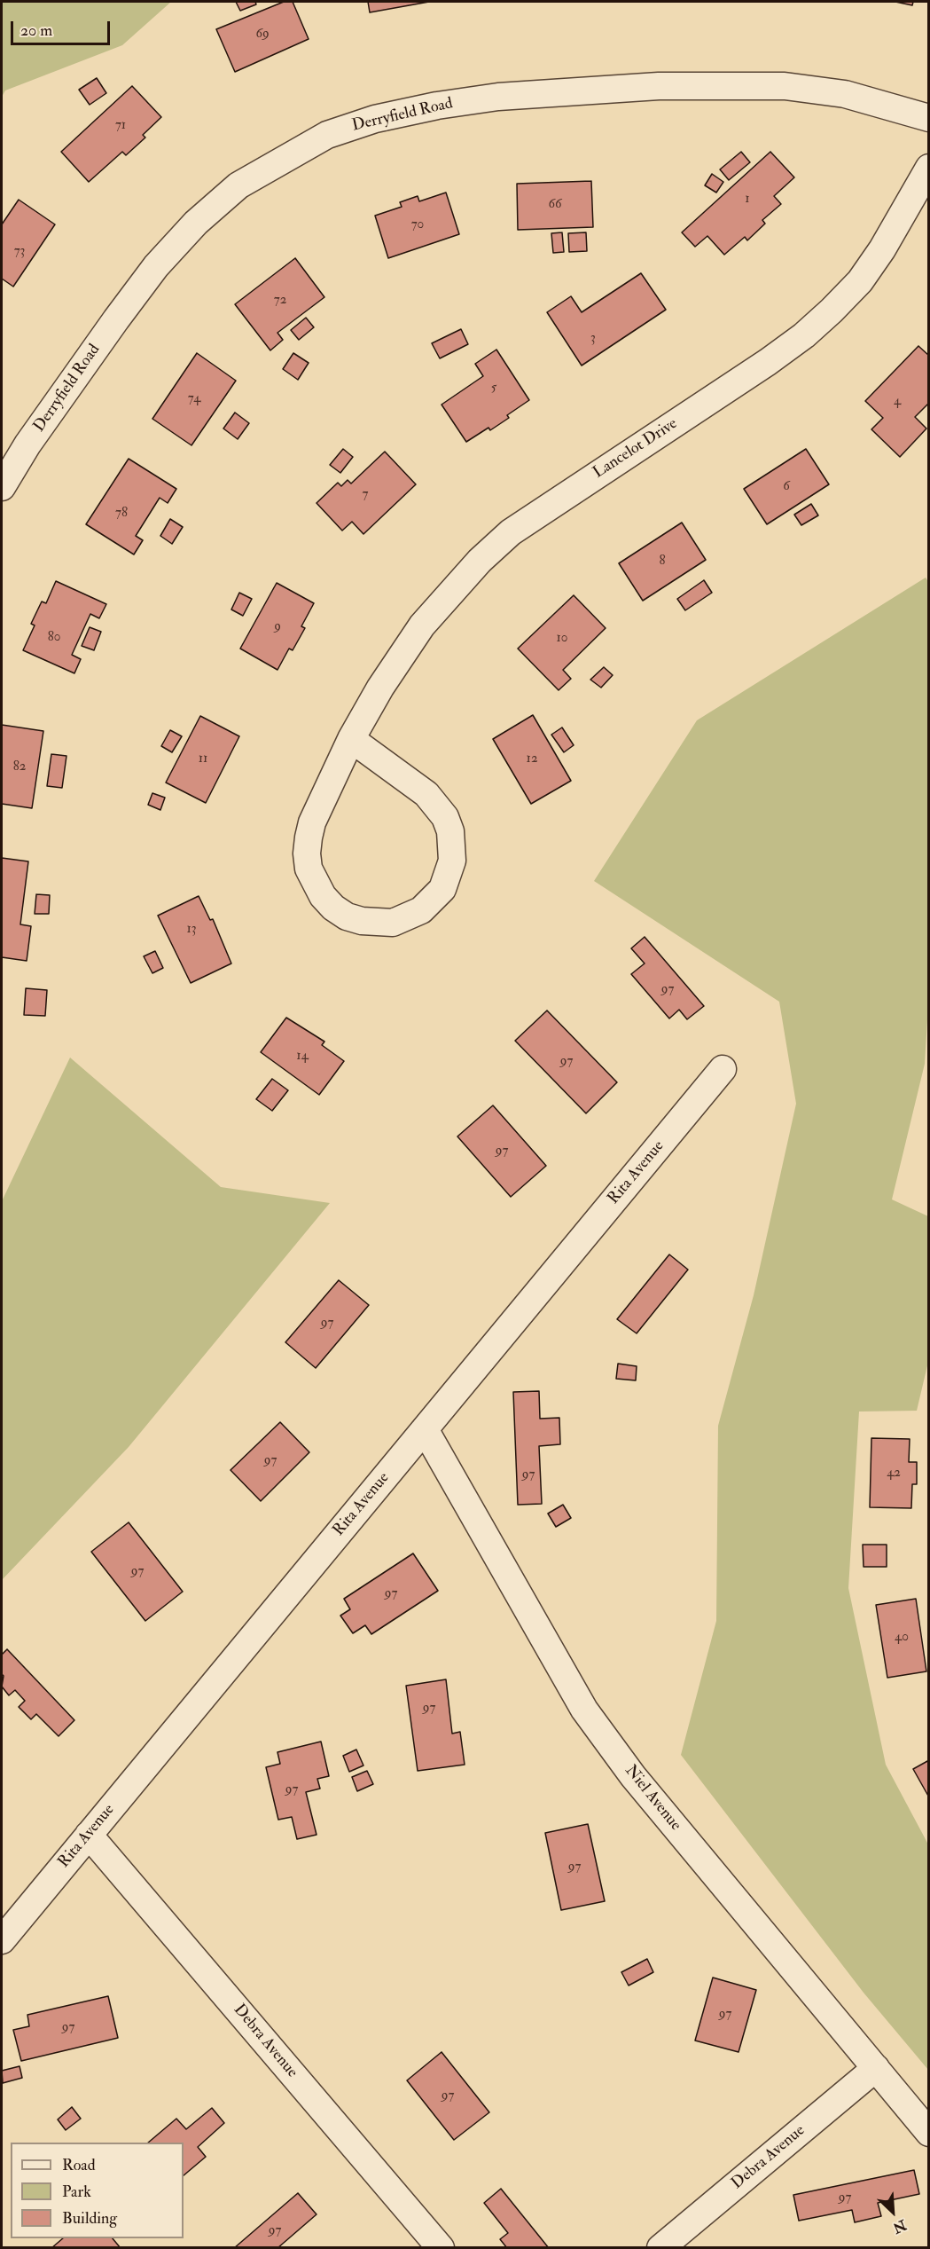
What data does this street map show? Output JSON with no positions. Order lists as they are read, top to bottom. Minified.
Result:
{"streets":{"street":["Derryfield Road","Lancelot Drive","Rita Avenue","Niel Avenue","Debra Avenue"]},"crossings":[["Rita Avenue","Niel Avenue"],["Rita Avenue","Debra Avenue"],["Niel Avenue","Debra Avenue"]],"house_numbers":["69","71","1","66","70","73","72","3","5","74","4","6","7","78","8","9","80","10","11","12","82","13","97","14","97","97","97","97","42","97","97","97","40","97","97","97","97","97","97","97","97"],"legend":["Road","Park","Building"],"scale_bar":"20 m","north":"bottom right"}
